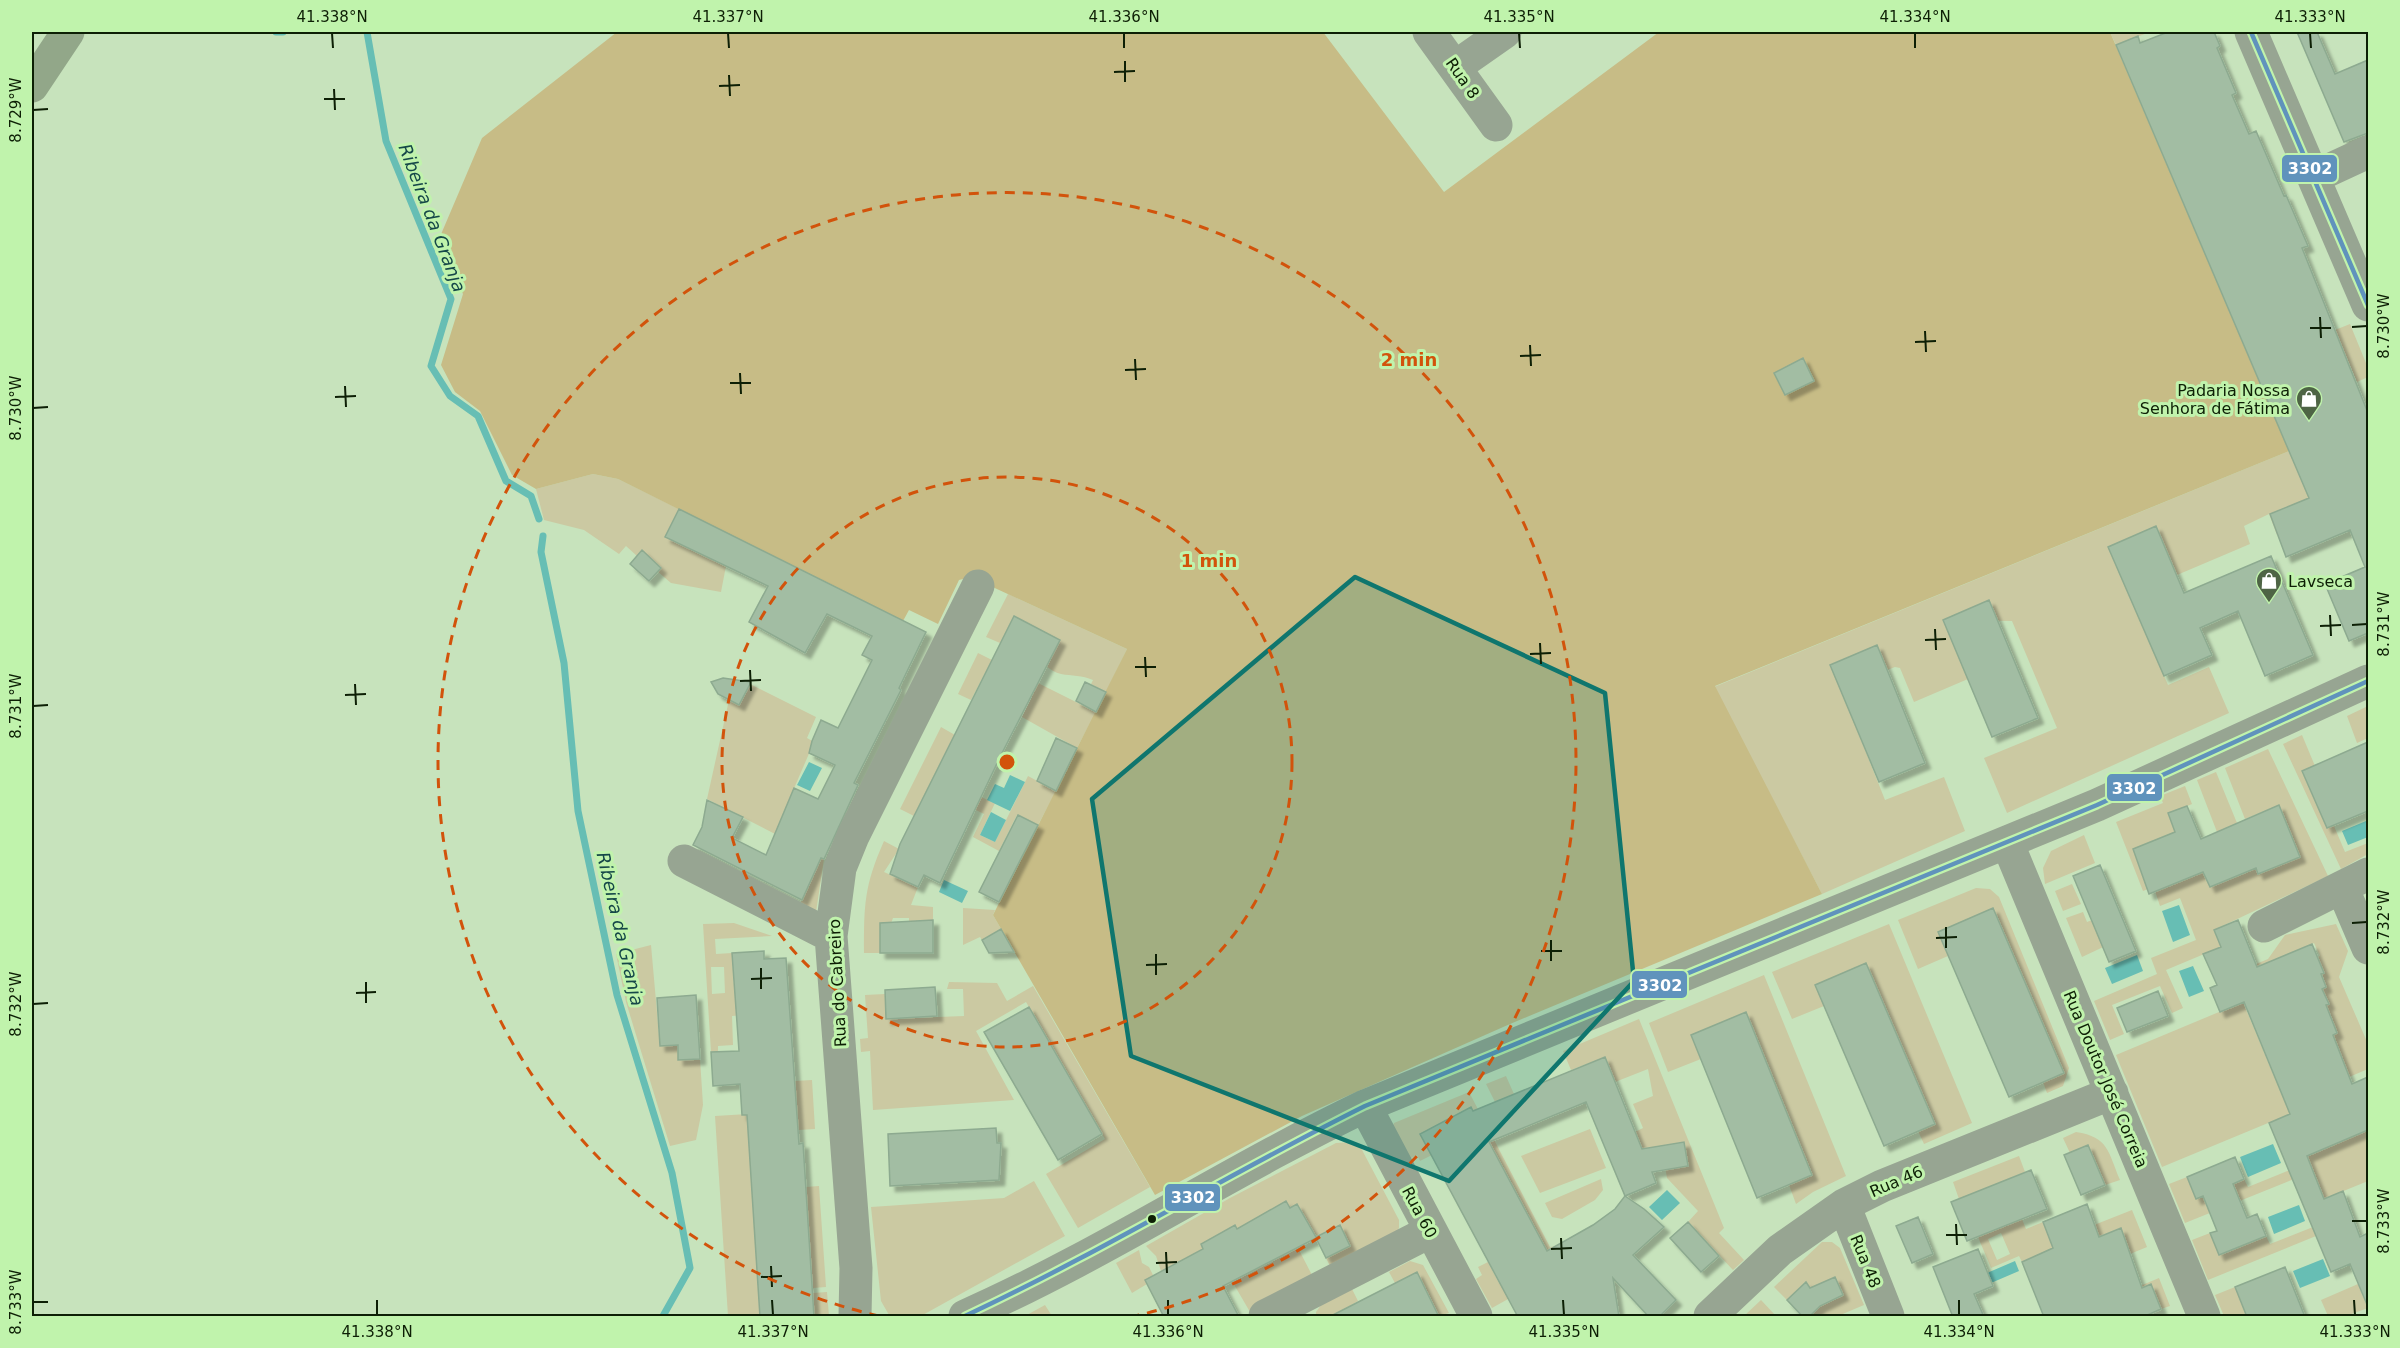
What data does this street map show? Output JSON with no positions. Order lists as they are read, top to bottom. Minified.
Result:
{"streets":{"street":["Rua 8","Rua do Cabreiro","Rua Doutor José Correia","Rua 46","Rua 60","Rua 48"]},"crossings":[["Rua Doutor José Correia","Rua 46"],["Rua 46","Rua 48"]],"water":["Ribeira da Granja"],"places":{"shop":["Padaria Nossa Senhora de Fátima","Lavseca"]},"lines":["transit line 3302"],"coordinates":["41.338°N","41.337°N","41.336°N","41.335°N","41.334°N","41.333°N","8.729°W","8.730°W","8.731°W","8.732°W","8.733°W"],"rings":["2 min","1 min"]}
